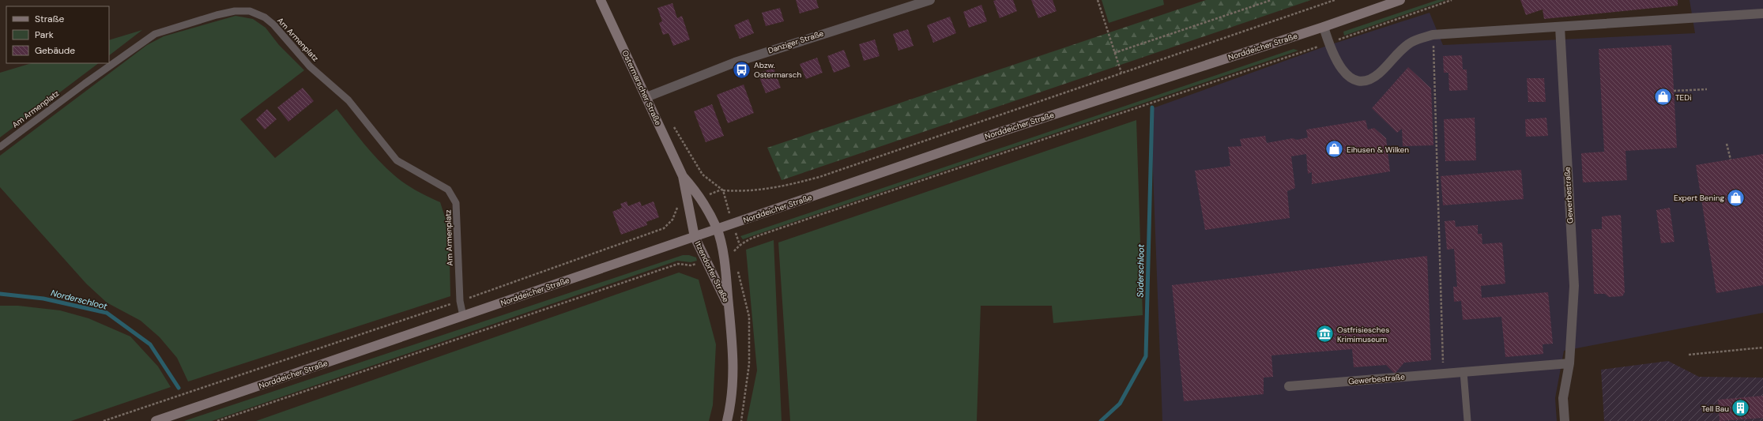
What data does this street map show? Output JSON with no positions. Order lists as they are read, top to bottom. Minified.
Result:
{"streets":{"main road":["Norddeicher Straße","Ostermarscher Straße","Itzendorfer Straße"],"street":["Danziger Straße","Gewerbestraße"],"lane":["Am Armenplatz"]},"crossings":[["Am Armenplatz","Norddeicher Straße"],["Danziger Straße","Ostermarscher Straße"],["Norddeicher Straße","Ostermarscher Straße"],["Norddeicher Straße","Itzendorfer Straße"],["Ostermarscher Straße","Itzendorfer Straße"]],"water":["Süderschloot","Norderschloot"],"places":{"bus stop":["Abzw. Ostermarsch"],"shop":["TEDi","Eihusen & Wilken","Expert Bening"],"museum":["Ostfrisiesches Krimimuseum"],"building":["Tell Bau"]},"legend":["Straße","Park","Gebäude"]}
